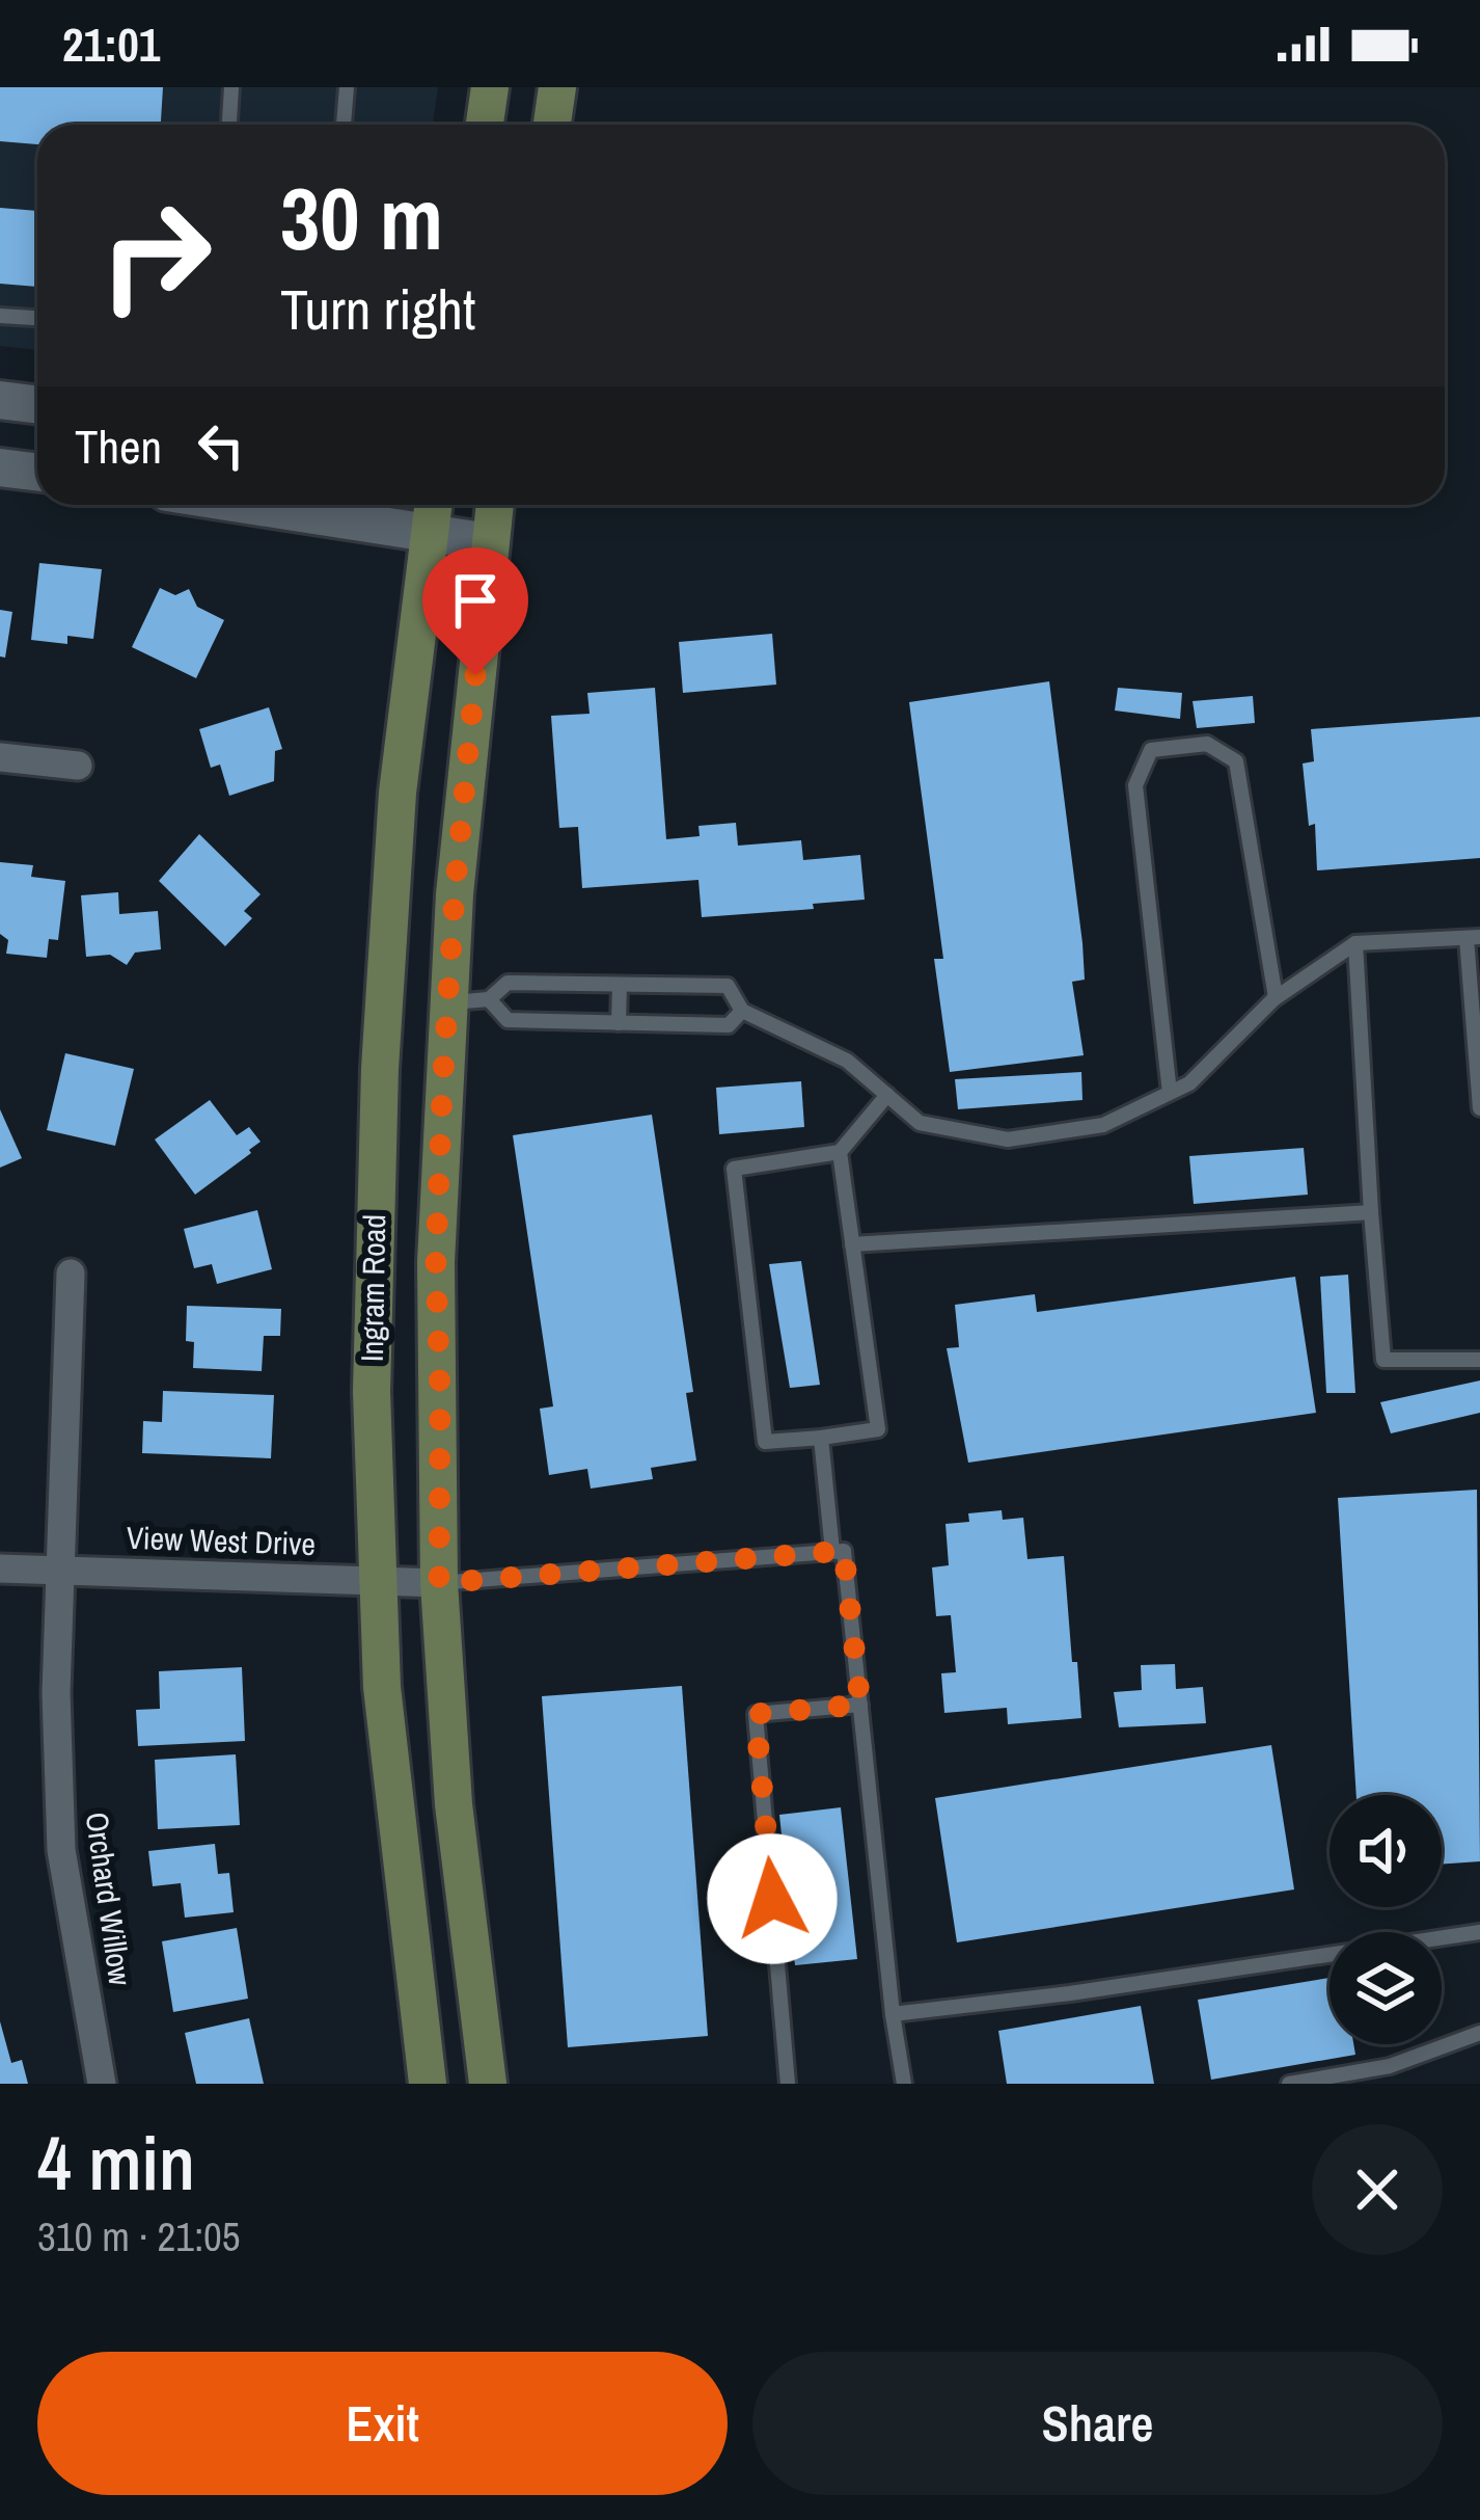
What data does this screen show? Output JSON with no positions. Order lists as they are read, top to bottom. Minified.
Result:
{"streets":{"main road":["Ingram Road"],"street":["View West Drive","Orchard Willow"]},"crossings":[["Ingram Road","View West Drive"],["View West Drive","Orchard Willow"]],"page":{"status":"21:01","turn":["30 m","Turn right"],"then":"Then","heading":["4 min","310 m · 21:05"],"buttons":["Exit","Share"]}}
